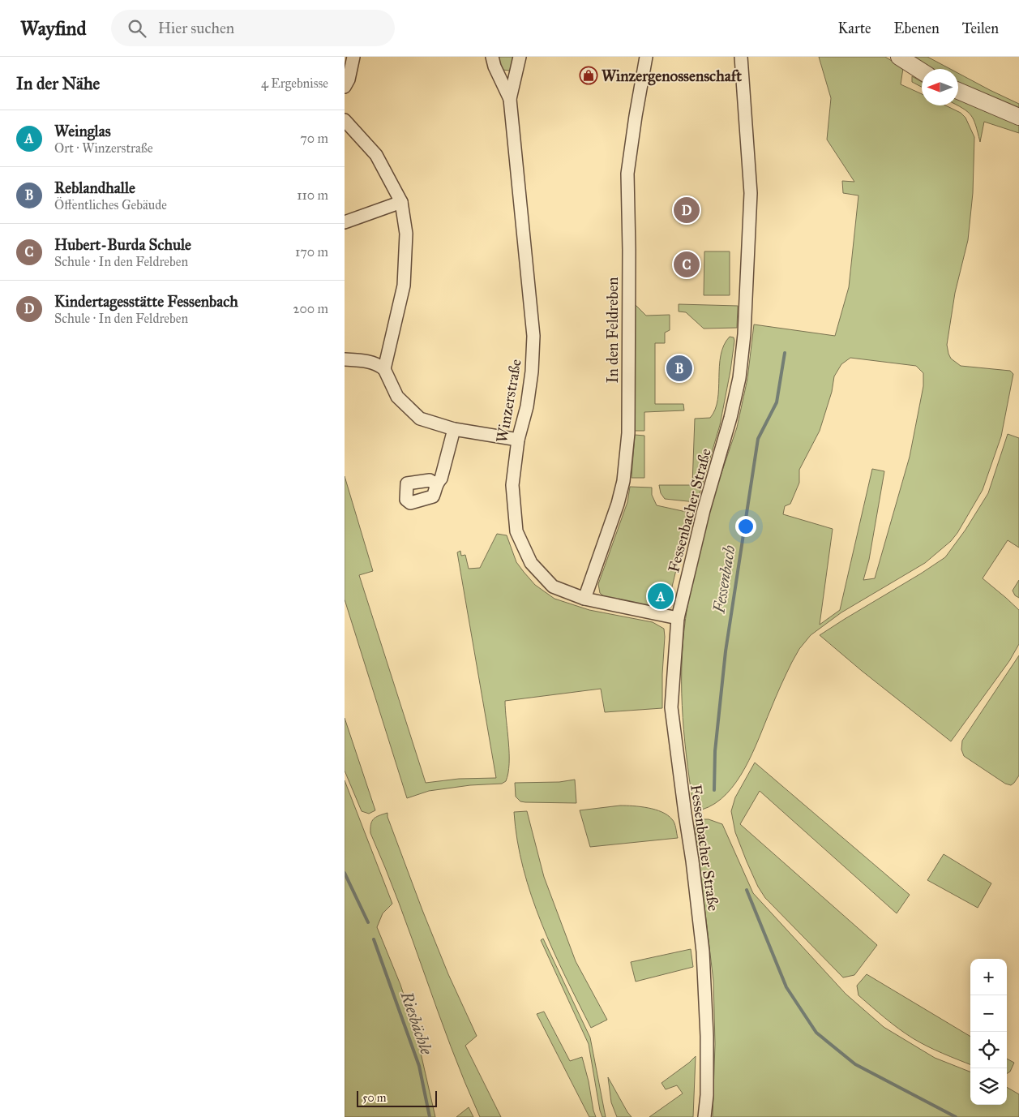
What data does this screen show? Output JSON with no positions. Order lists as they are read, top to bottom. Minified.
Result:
{"streets":{"street":["In den Feldreben","Winzerstraße","Fessenbacher Straße"]},"crossings":[["In den Feldreben","Winzerstraße"],["Winzerstraße","Fessenbacher Straße"]],"water":["Fessenbach","Riesbächle"],"places":{"shop":["Winzergenossenschaft"]},"scale_bar":"50 m","north":"left","page":{"header":"Wayfind","search":"Hier suchen","nav":["Karte","Ebenen","Teilen"],"heading":["In der Nähe","4 Ergebnisse"],"list":[{"mark":"A","name":"Weinglas","note":"Ort · Winzerstraße","value":"70 m"},{"mark":"B","name":"Reblandhalle","note":"Öffentliches Gebäude","value":"110 m"},{"mark":"C","name":"Hubert-Burda Schule","note":"Schule · In den Feldreben","value":"170 m"},{"mark":"D","name":"Kindertagesstätte Fessenbach","note":"Schule · In den Feldreben","value":"200 m"}],"pins":["D","C","B","A"],"map_buttons":["+","−"],"scale":"50 m"}}
